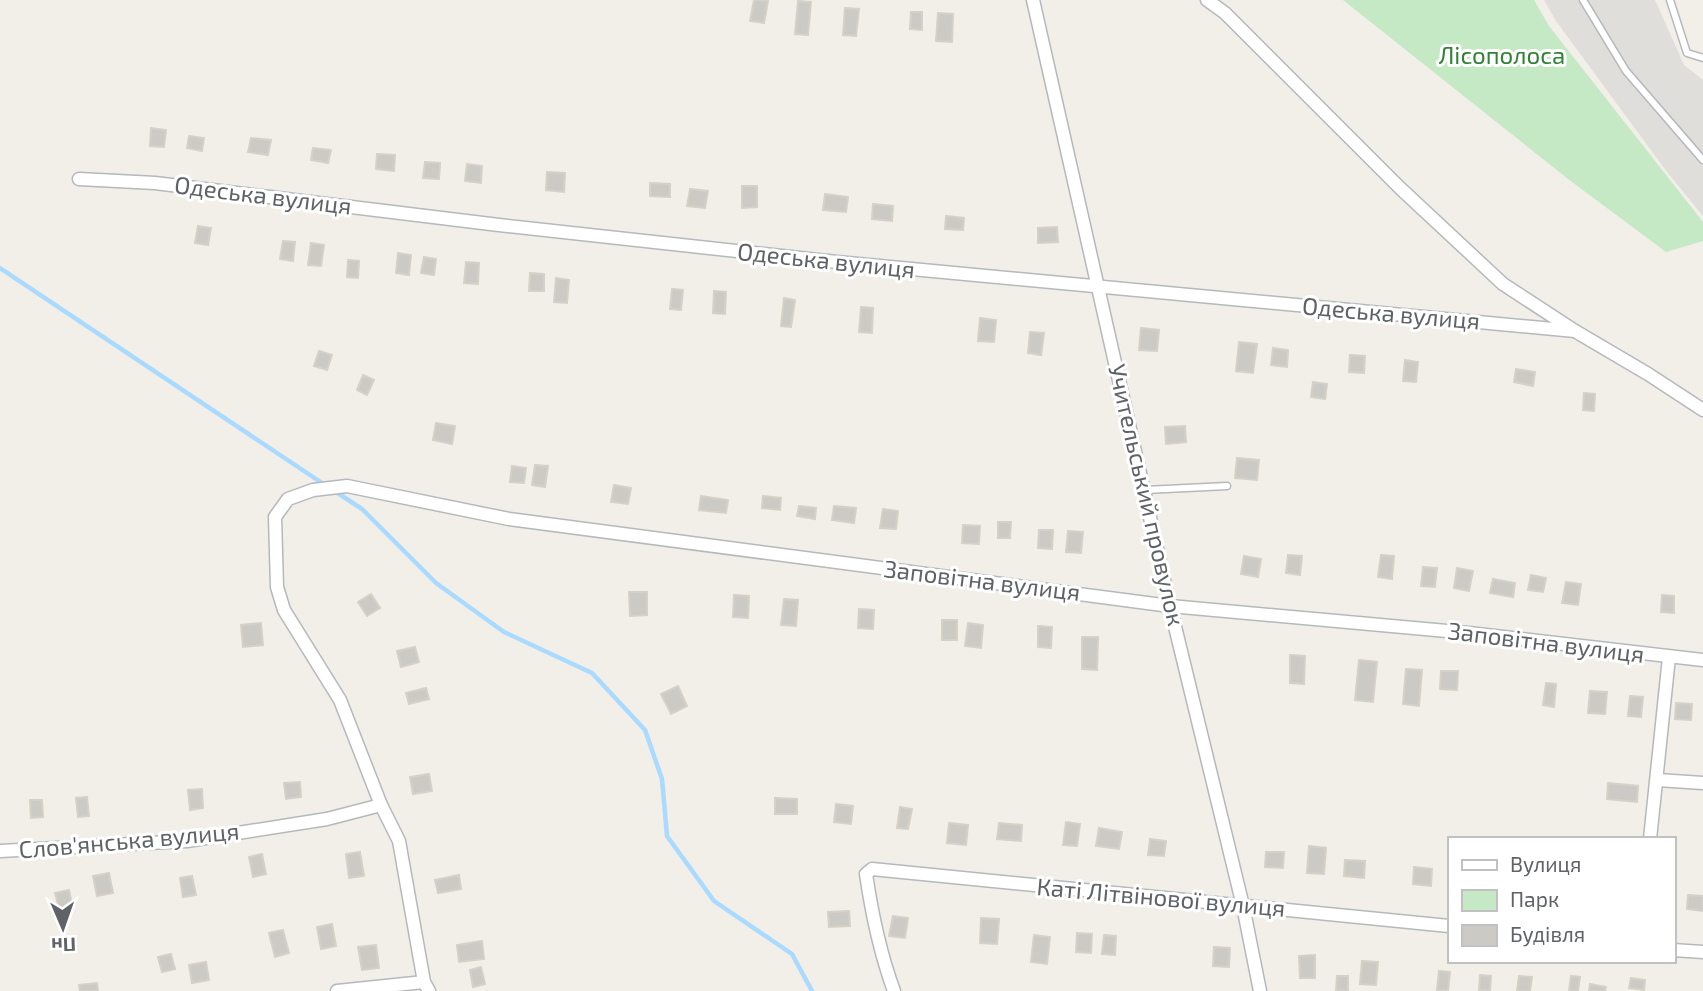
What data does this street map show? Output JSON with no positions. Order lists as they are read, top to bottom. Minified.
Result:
{"streets":{"street":["Одеська вулиця","Учительський провулок","Заповітна вулиця","Слов'янська вулиця","Каті Літвінової вулиця"]},"crossings":[["Одеська вулиця","Учительський провулок"],["Учительський провулок","Заповітна вулиця"],["Учительський провулок","Каті Літвінової вулиця"],["Заповітна вулиця","Слов'янська вулиця"]],"parks":["Лісополоса"],"legend":["Вулиця","Парк","Будівля"],"north":"bottom"}
